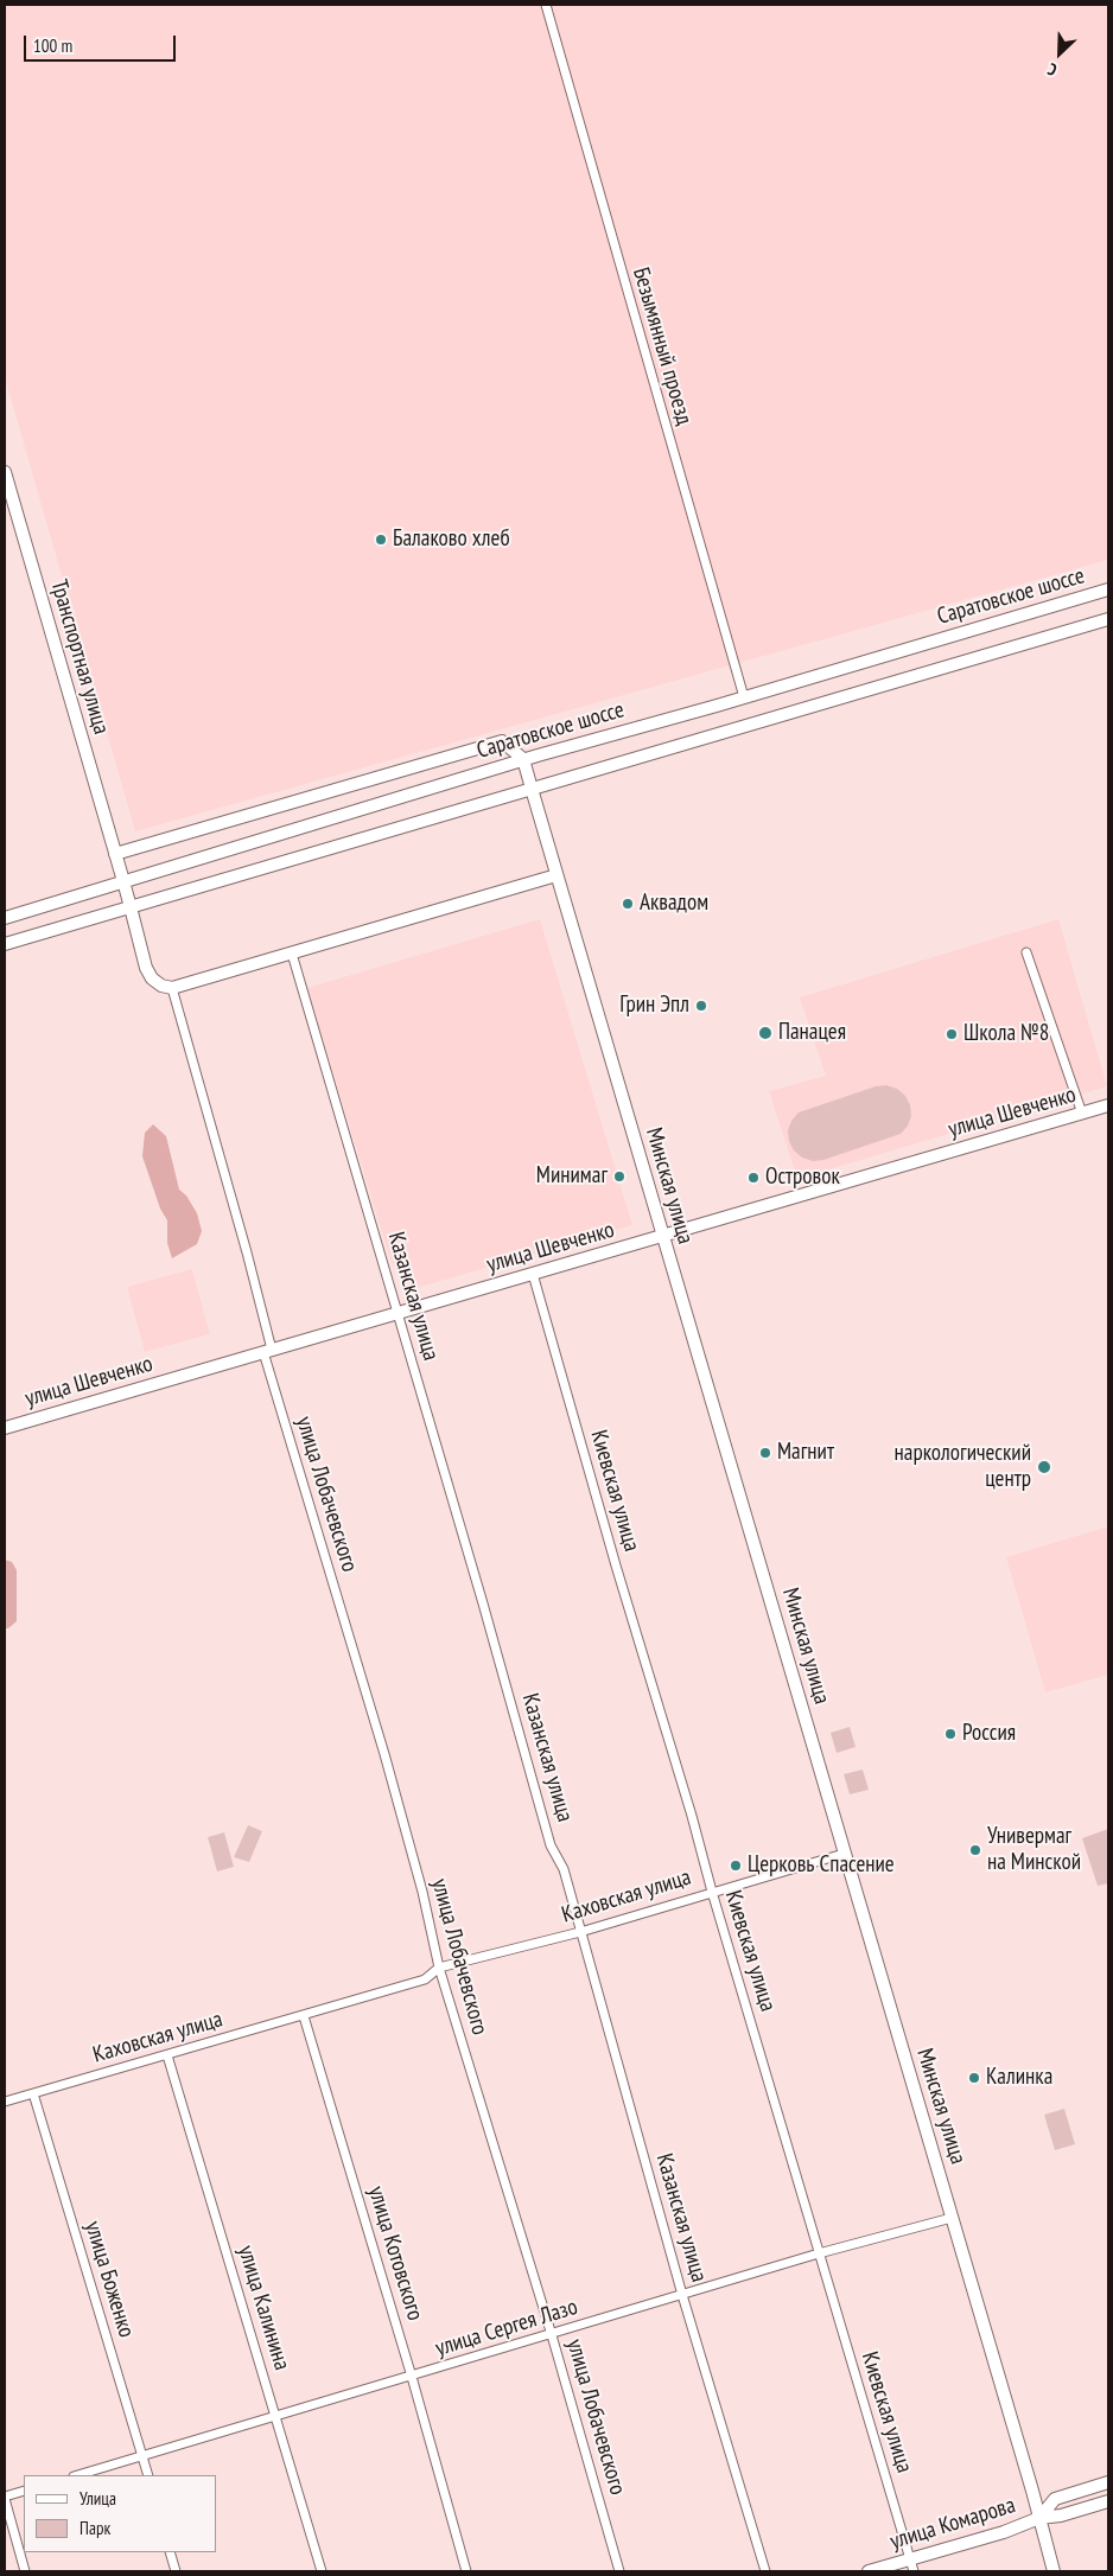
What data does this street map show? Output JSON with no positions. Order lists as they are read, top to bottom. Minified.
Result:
{"streets":{"main road":["Саратовское шоссе","Транспортная улица","улица Шевченко","Минская улица","улица Комарова"],"street":["Безымянный проезд","Казанская улица","Киевская улица","улица Лобачевского","Каховская улица","улица Котовского","улица Боженко","улица Калинина","улица Сергея Лазо"]},"crossings":[["Безымянный проезд","Саратовское шоссе"],["Саратовское шоссе","Транспортная улица"],["Саратовское шоссе","Минская улица"],["Транспортная улица","улица Лобачевского"],["улица Шевченко","Минская улица"],["улица Шевченко","Казанская улица"],["улица Шевченко","Киевская улица"],["улица Шевченко","улица Лобачевского"],["Минская улица","Каховская улица"],["Минская улица","улица Сергея Лазо"],["Минская улица","улица Комарова"],["Казанская улица","Каховская улица"],["Казанская улица","улица Сергея Лазо"],["Киевская улица","Каховская улица"],["Киевская улица","улица Сергея Лазо"],["Киевская улица","улица Комарова"],["улица Лобачевского","Каховская улица"],["улица Лобачевского","улица Сергея Лазо"],["Каховская улица","улица Котовского"],["Каховская улица","улица Боженко"],["Каховская улица","улица Калинина"],["улица Котовского","улица Сергея Лазо"],["улица Боженко","улица Сергея Лазо"],["улица Калинина","улица Сергея Лазо"]],"places":["Балаково хлеб","Аквадом","Грин Эпл","Панацея","Школа №8","Минимаг","Островок","Магнит","наркологический центр","Россия","Универмаг на Минской","Церковь Спасение","Калинка"],"legend":["Улица","Парк"],"scale_bar":"100 m","north":"bottom left"}
